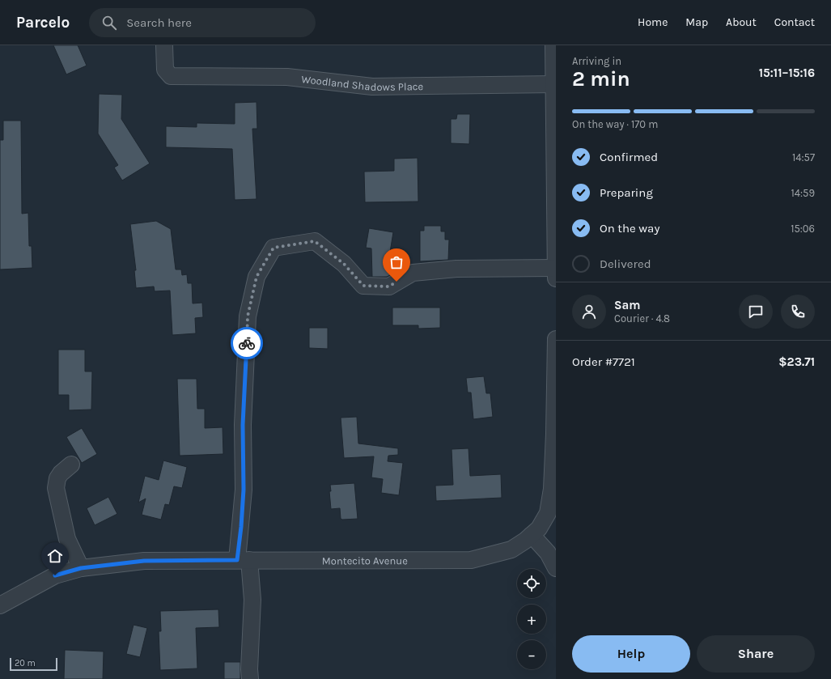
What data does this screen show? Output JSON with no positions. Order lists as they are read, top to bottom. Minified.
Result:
{"streets":{"street":["Woodland Shadows Place","Montecito Avenue"]},"scale_bar":"20 m","page":{"header":"Parcelo","search":"Search here","nav":["Home","Map","About","Contact"],"heading":["2 min","Arriving in","15:11–15:16"],"panel":["Sam","Courier · 4.8","Order #7721","$23.71"],"bar":"On the way · 170 m","list":[["Confirmed","14:57"],["Preparing","14:59"],["On the way","15:06"],"Delivered"],"map_buttons":["+","−"],"buttons":["Help","Share"],"scale":"20 m"}}
